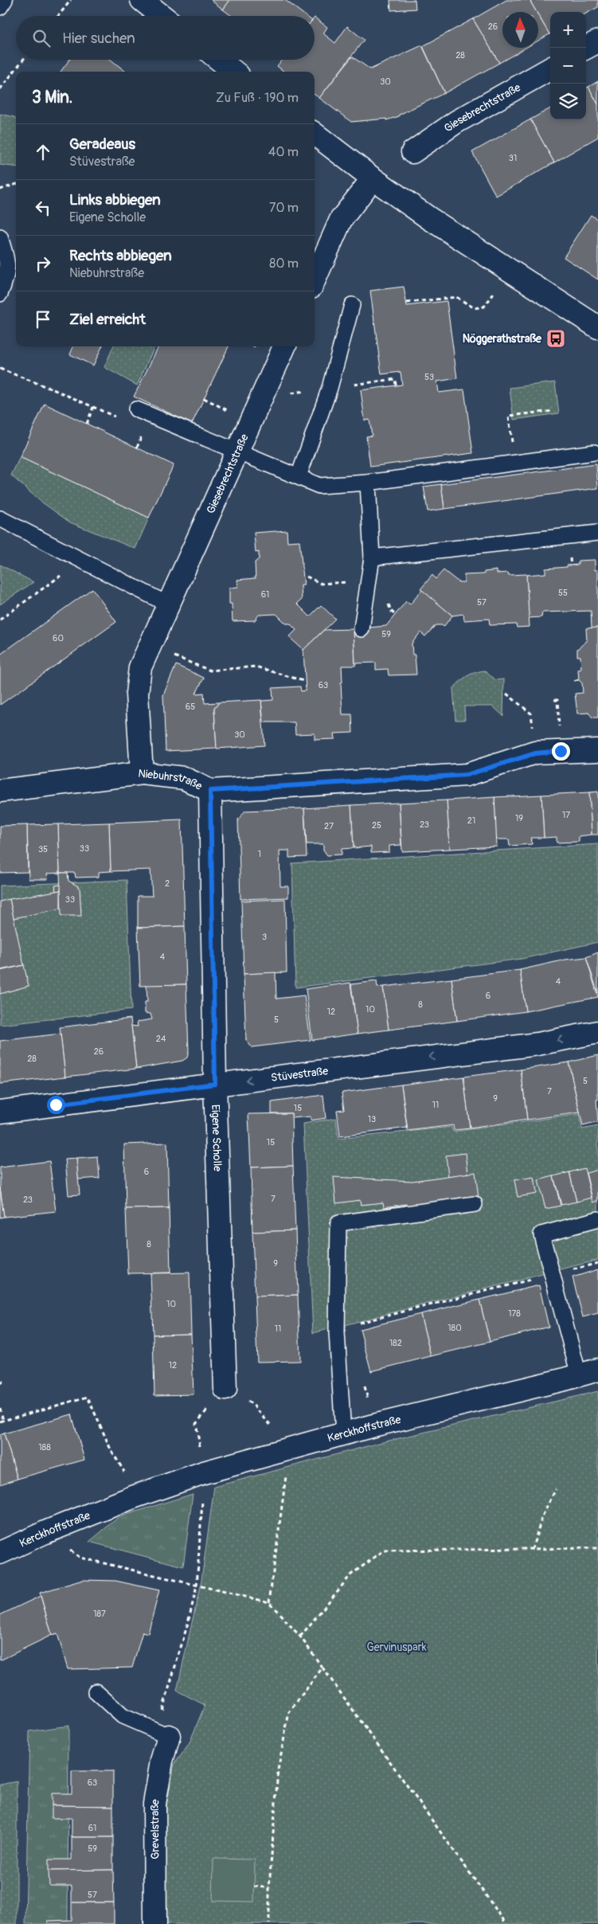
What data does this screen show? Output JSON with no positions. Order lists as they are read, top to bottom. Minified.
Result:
{"streets":{"street":["Giesebrechtstraße","Niebuhrstraße","Stüvestraße","Eigene Scholle","Kerckhoffstraße","Grevelstraße"]},"crossings":[["Giesebrechtstraße","Niebuhrstraße"],["Niebuhrstraße","Eigene Scholle"],["Stüvestraße","Eigene Scholle"]],"one_way":["Stüvestraße"],"parks":["Gervinuspark"],"places":{"bus stop":["Nöggerathstraße"]},"house_numbers":["26","28","30","31","53","55","61","57","59","60","63","65","30","17","19","21","23","25","27","33","35","1","2","33","3","4","4","6","8","10","12","5","24","26","28","5","7","9","11","15","13","15","6","7","23","8","9","10","178","180","11","182","12","188","187","63","61","59","57"],"north":"top","page":{"map_buttons":["+","−"],"search":"Hier suchen","heading":["3 Min.","Zu Fuß · 190 m"],"list":[["Geradeaus","Stüvestraße","40 m"],["Links abbiegen","Eigene Scholle","70 m"],["Rechts abbiegen","Niebuhrstraße","80 m"],"Ziel erreicht"]}}
